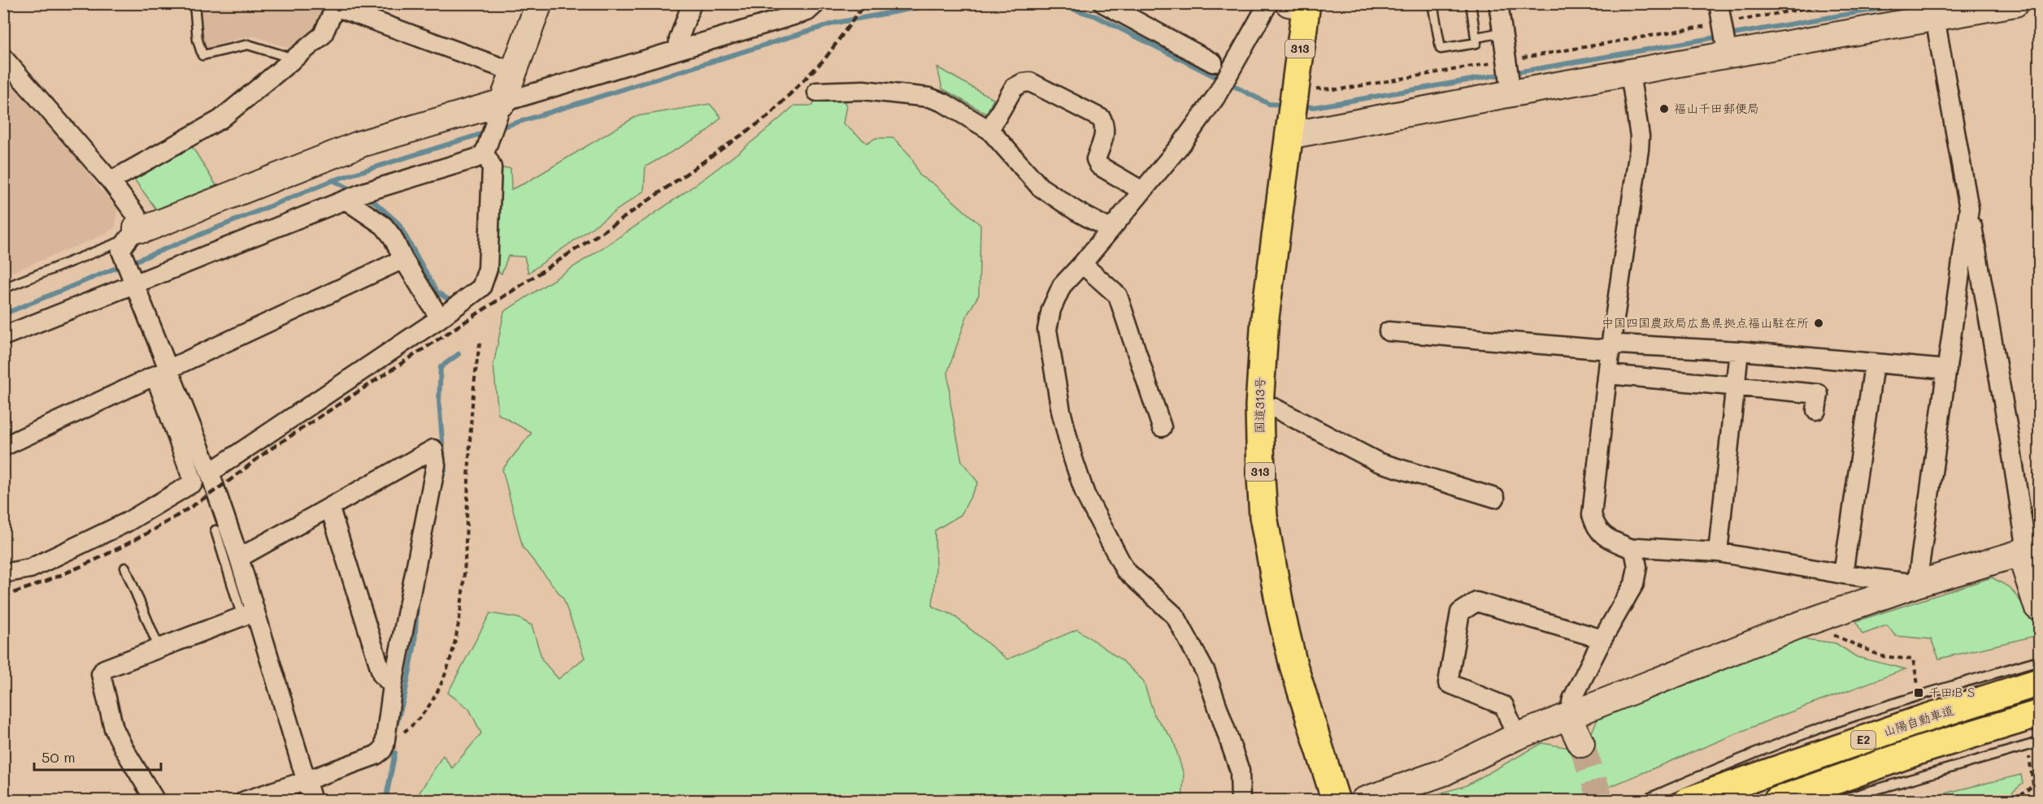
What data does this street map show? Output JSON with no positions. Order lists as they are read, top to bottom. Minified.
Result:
{"streets":{"highway":["313","国道313号","山陽自動車道","E2"]},"places":{"other":["福山千田郵便局","中国四国農政局広島県拠点福山駐在所"],"transit":["千田ＢＳ"]},"scale_bar":"50 m"}
